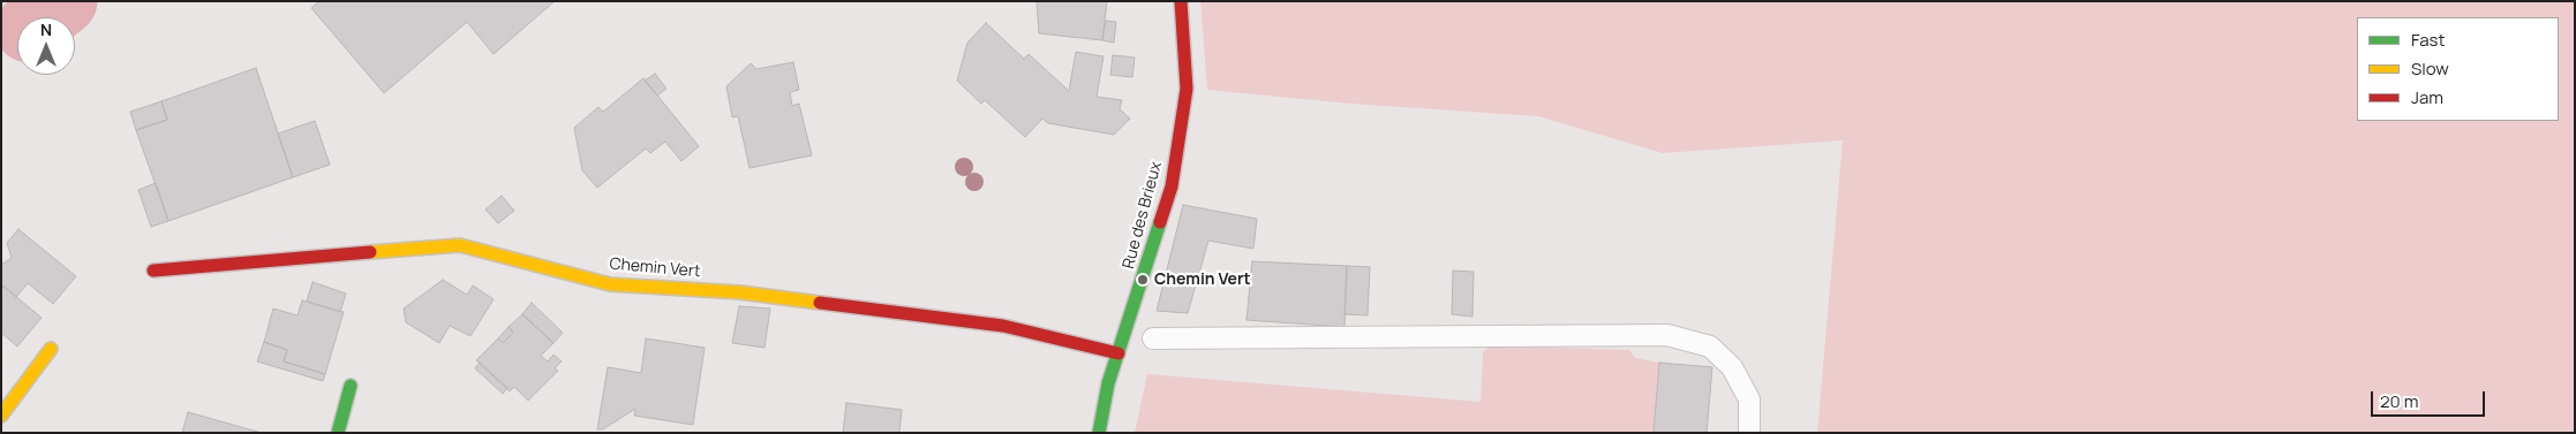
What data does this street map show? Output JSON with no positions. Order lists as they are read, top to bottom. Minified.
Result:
{"streets":{"street":["Rue des Brieux","Chemin Vert"]},"crossings":[["Rue des Brieux","Chemin Vert"]],"places":["Chemin Vert"],"legend":["Fast","Slow","Jam"],"scale_bar":"20 m","north":"top"}
